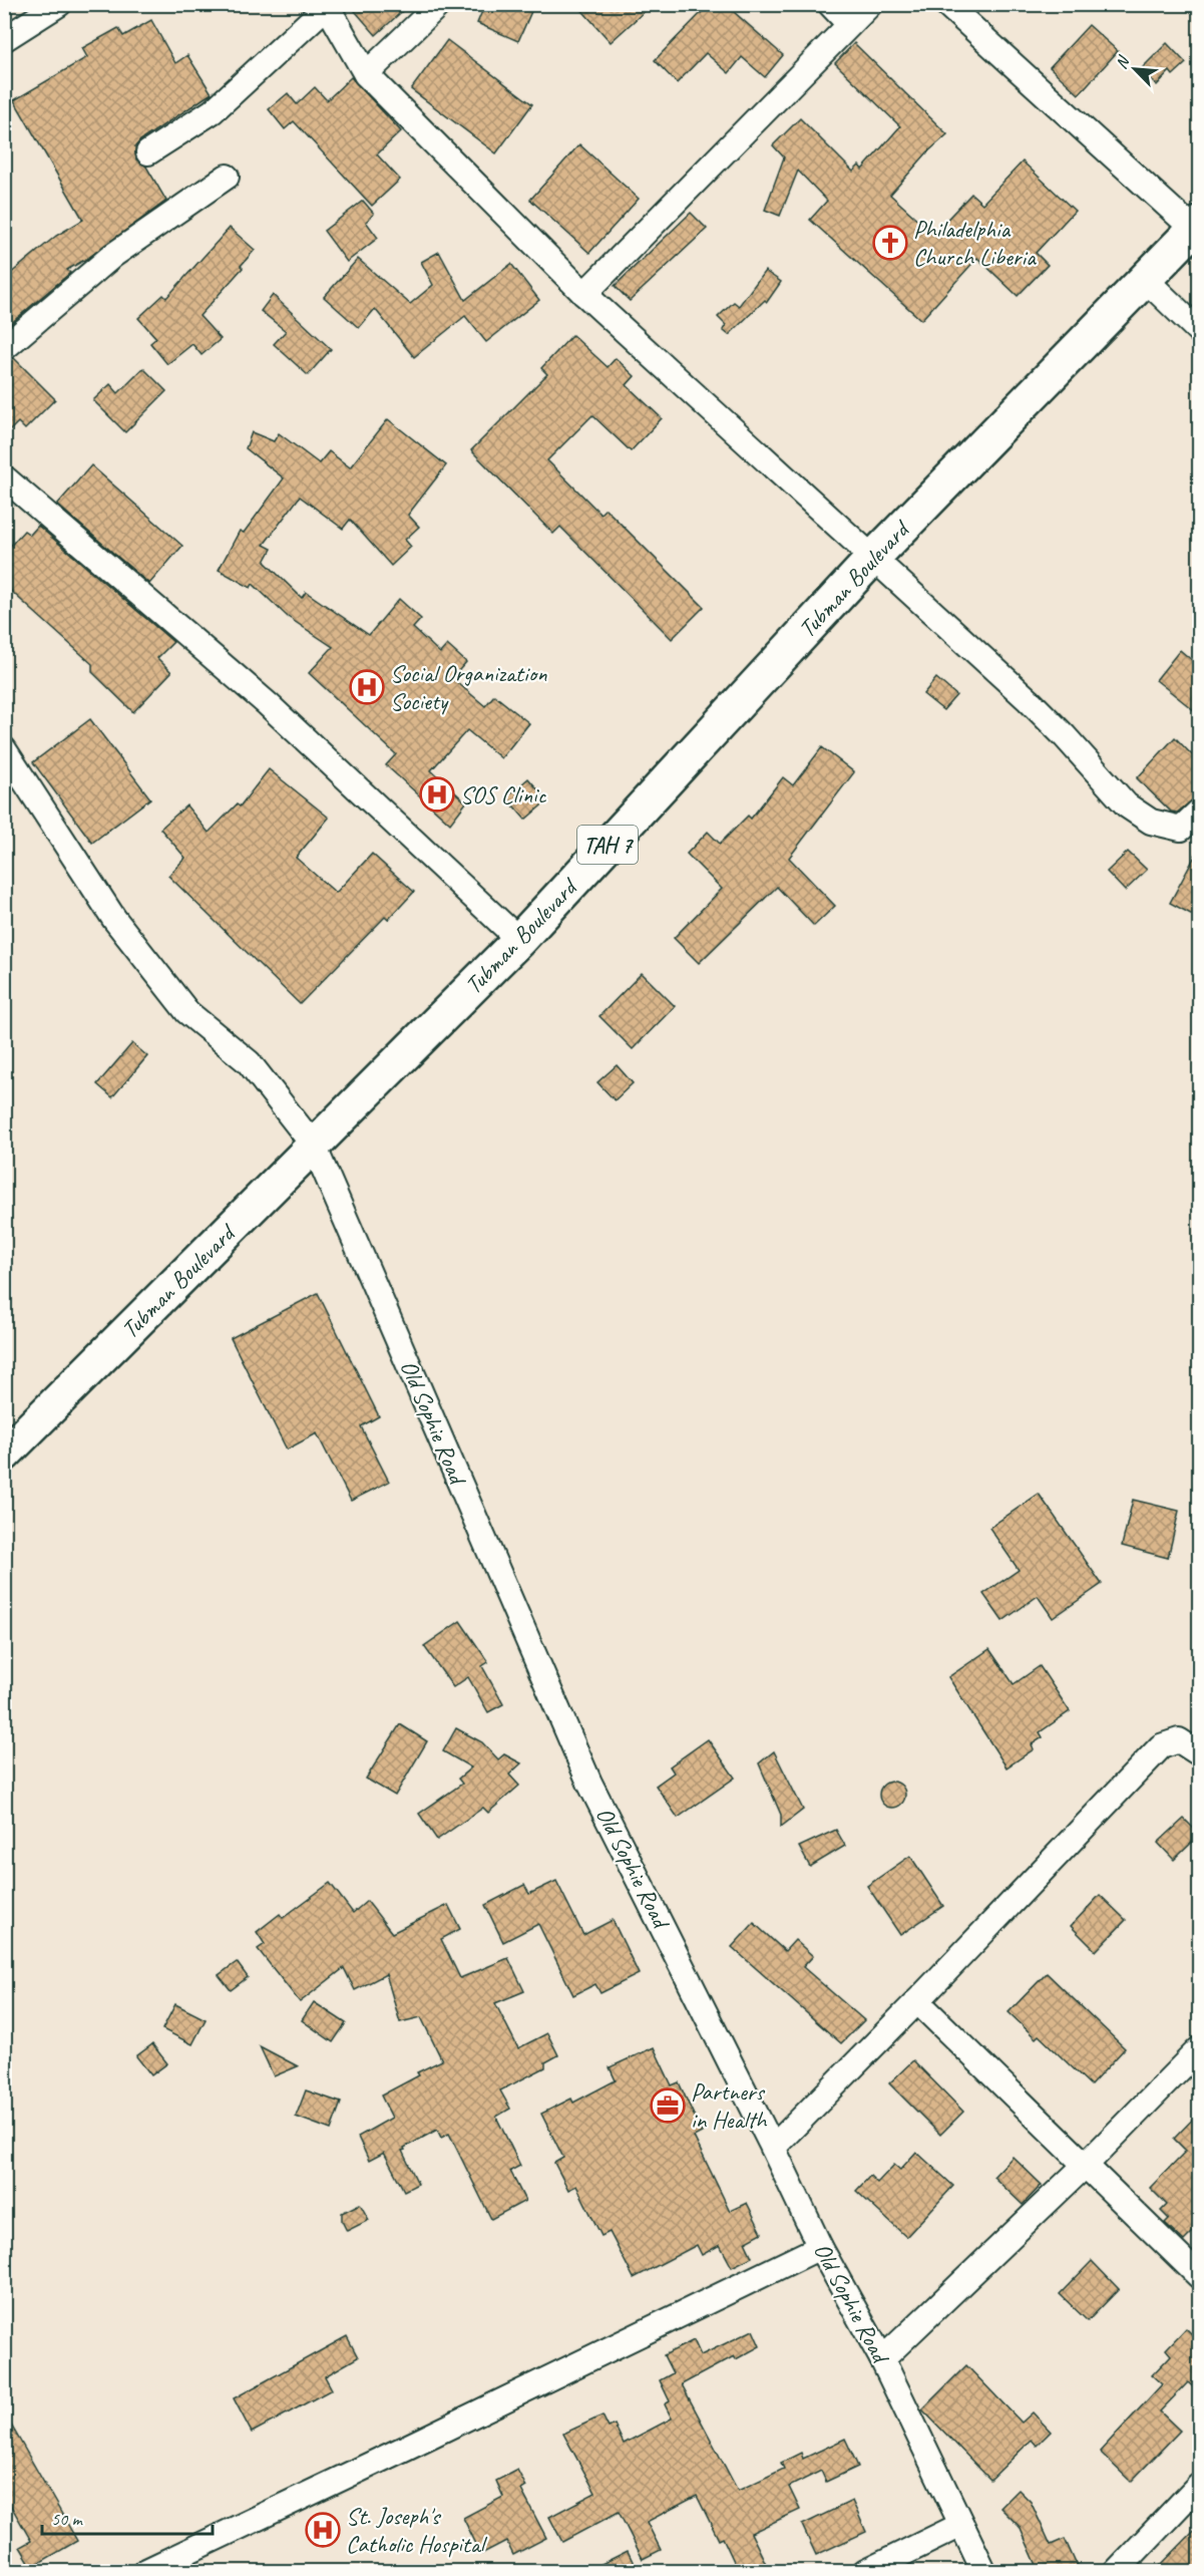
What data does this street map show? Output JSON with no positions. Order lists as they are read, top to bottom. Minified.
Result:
{"streets":{"highway":["Tubman Boulevard","TAH 7"],"street":["Old Sophie Road"]},"crossings":[["Tubman Boulevard","Old Sophie Road"]],"places":{"church":["Philadelphia Church Liberia"],"hospital":["Social Organization Society","SOS Clinic","St. Joseph's Catholic Hospital"],"office":["Partners in Health"]},"scale_bar":"50 m","north":"top left"}
